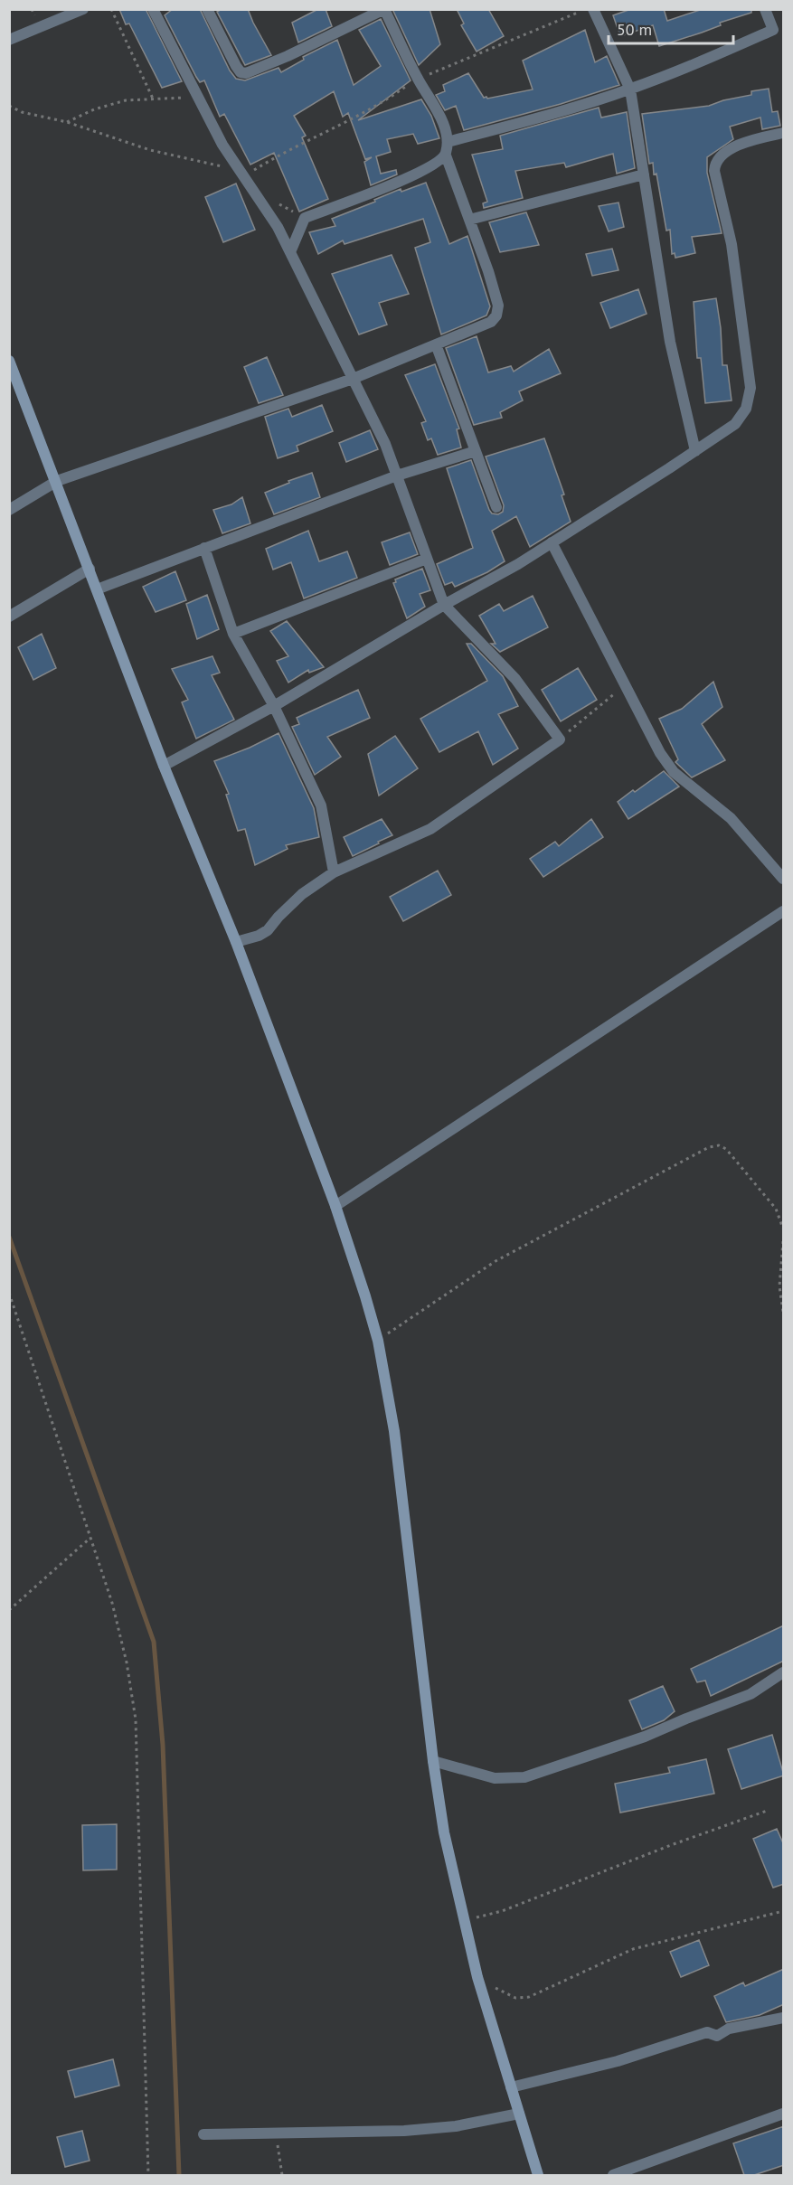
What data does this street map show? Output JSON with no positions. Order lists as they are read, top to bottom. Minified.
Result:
{"scale_bar":"50 m"}
